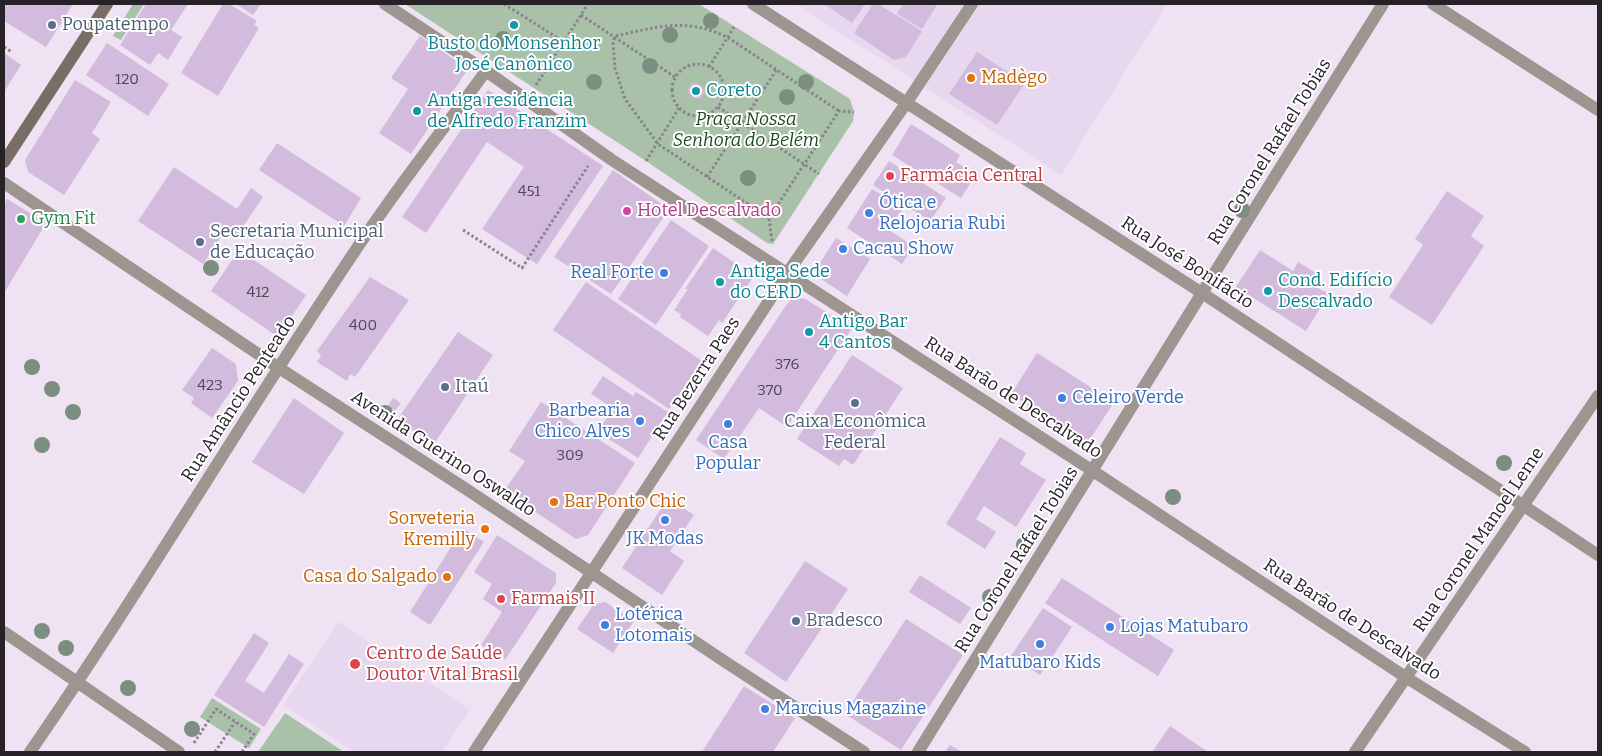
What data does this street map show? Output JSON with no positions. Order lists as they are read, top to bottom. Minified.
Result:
{"streets":{"street":["Rua Coronel Rafael Tobias","Rua José Bonifácio","Rua Bezerra Paes","Rua Barão de Descalvado","Rua Amâncio Penteado","Avenida Guerino Oswaldo","Rua Coronel Manoel Leme"]},"crossings":[["Rua Coronel Rafael Tobias","Rua José Bonifácio"],["Rua Coronel Rafael Tobias","Rua Barão de Descalvado"],["Rua José Bonifácio","Rua Bezerra Paes"],["Rua José Bonifácio","Rua Coronel Manoel Leme"],["Rua Bezerra Paes","Rua Barão de Descalvado"],["Rua Bezerra Paes","Avenida Guerino Oswaldo"],["Rua Barão de Descalvado","Rua Amâncio Penteado"],["Rua Barão de Descalvado","Rua Coronel Manoel Leme"],["Rua Amâncio Penteado","Avenida Guerino Oswaldo"]],"parks":["Praça Nossa Senhora do Belém"],"places":["Poupatempo","Busto do Monsenhor José Canônico","Madègo","Coreto","Antiga residência de Alfredo Franzim","Farmácia Central","Hotel Descalvado","Ótica e Relojoaria Rubi","Gym Fit","Secretaria Municipal de Educação","Cacau Show","Real Forte","Antiga Sede do CERD","Cond. Edifício Descalvado","Antigo Bar 4 Cantos","Itaú","Celeiro Verde","Caixa Econômica Federal","Barbearia Chico Alves","Casa Popular","Bar Ponto Chic","JK Modas","Sorveteria Kremilly","Casa do Salgado","Farmais II","Bradesco","Lotérica Lotomais","Lojas Matubaro","Matubaro Kids","Centro de Saúde Doutor Vital Brasil","Marcius Magazine"],"house_numbers":["120","451","412","400","376","423","370","309"]}
